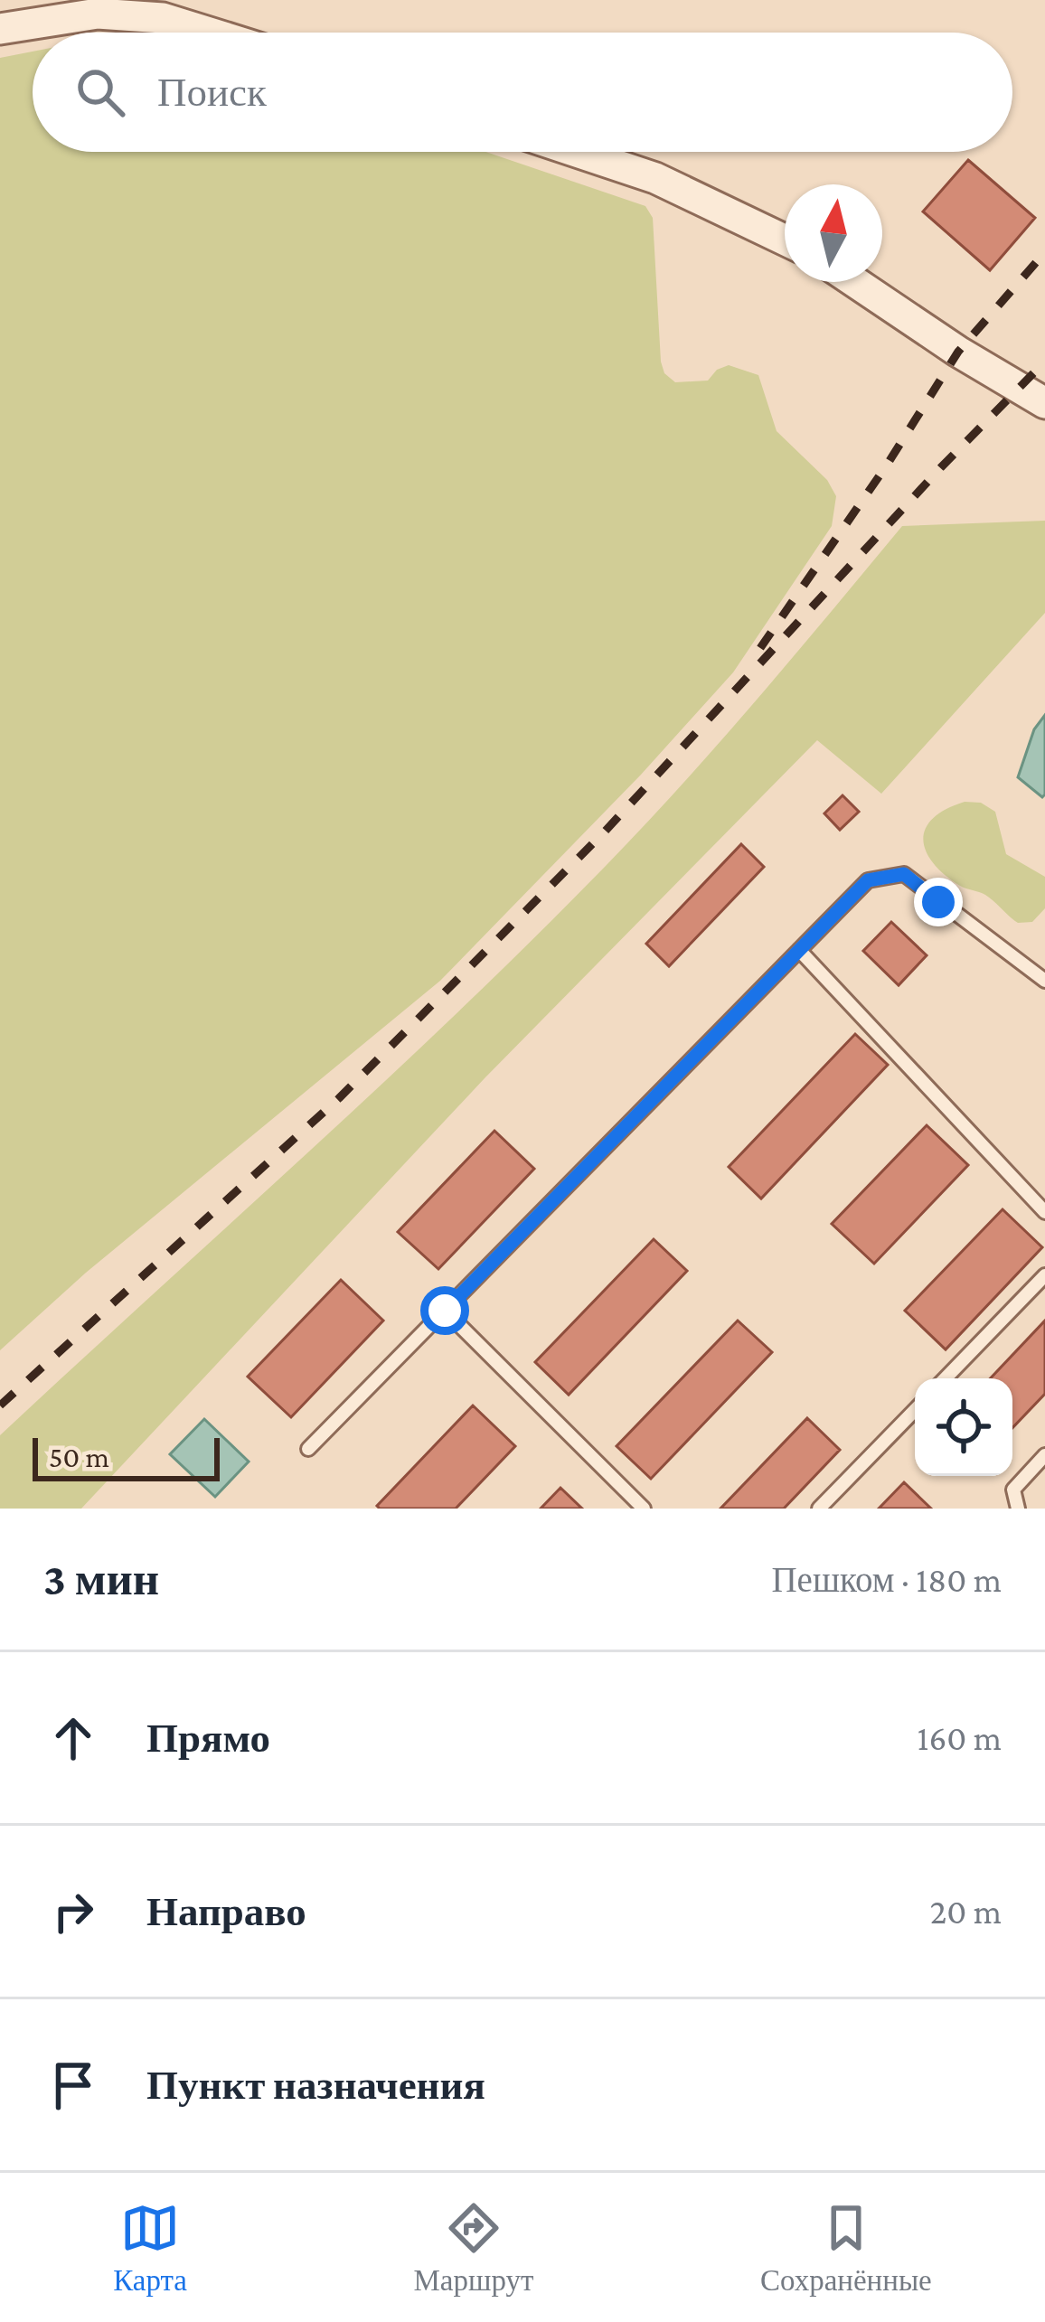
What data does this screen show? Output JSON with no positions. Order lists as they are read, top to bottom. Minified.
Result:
{"scale_bar":"50 m","north":"top","page":{"search":"Поиск","scale":"50 m","heading":["3 мин","Пешком · 180 m"],"list":[["Прямо","160 m"],["Направо","20 m"],"Пункт назначения"],"nav":["Карта","Маршрут","Сохранённые"]}}
